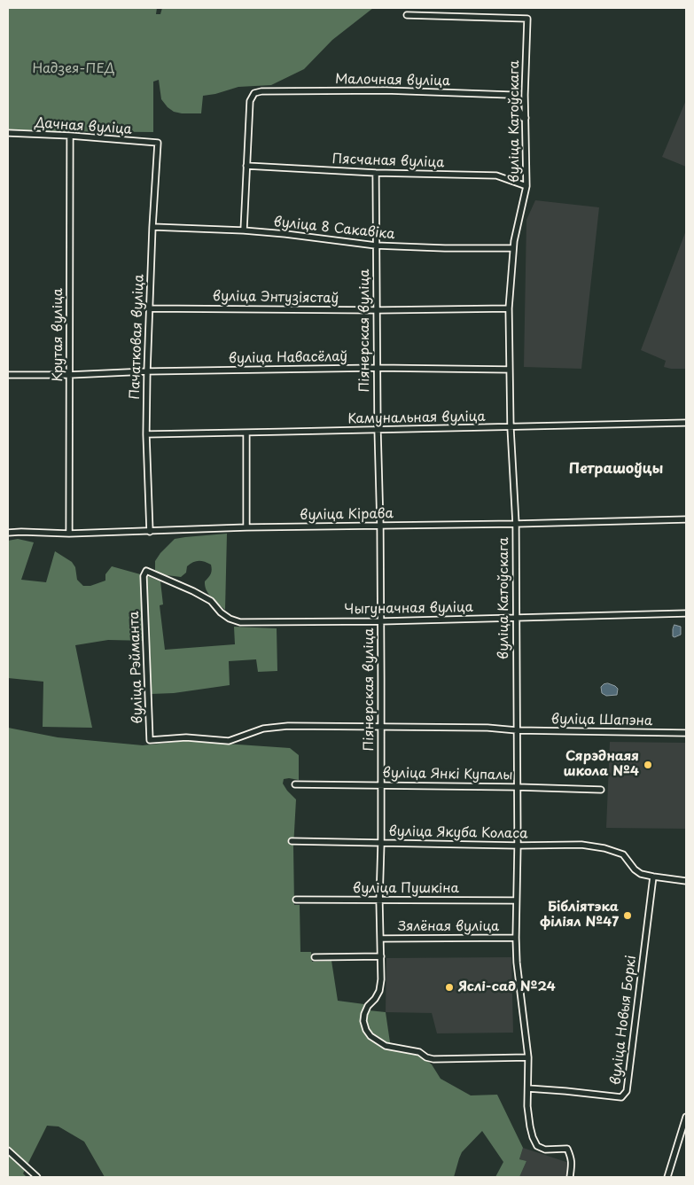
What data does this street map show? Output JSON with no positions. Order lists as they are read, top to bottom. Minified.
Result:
{"streets":{"street":["Малочная вуліца","вуліца Катоўскага","Дачная вуліца","Пясчаная вуліца","вуліца 8 Сакавіка","вуліца Энтузіястаў","Піянерская вуліца","Крутая вуліца","Пачатковая вуліца","вуліца Навасёлаў","Камунальная вуліца","вуліца Кірава","Чыгуначная вуліца","вуліца Рэйманта","вуліца Шапэна","вуліца Янкі Купалы","вуліца Якуба Коласа","вуліца Пушкіна","Зялёная вуліца","вуліца Новыя Боркі"]},"crossings":[["Малочная вуліца","вуліца Катоўскага"],["Малочная вуліца","Пясчаная вуліца"],["вуліца Катоўскага","Пясчаная вуліца"],["вуліца Катоўскага","вуліца 8 Сакавіка"],["вуліца Катоўскага","вуліца Энтузіястаў"],["вуліца Катоўскага","Піянерская вуліца"],["вуліца Катоўскага","вуліца Навасёлаў"],["вуліца Катоўскага","Камунальная вуліца"],["вуліца Катоўскага","вуліца Кірава"],["вуліца Катоўскага","Чыгуначная вуліца"],["вуліца Катоўскага","вуліца Рэйманта"],["вуліца Катоўскага","вуліца Шапэна"],["вуліца Катоўскага","вуліца Янкі Купалы"],["вуліца Катоўскага","вуліца Якуба Коласа"],["вуліца Катоўскага","вуліца Пушкіна"],["вуліца Катоўскага","Зялёная вуліца"],["вуліца Катоўскага","вуліца Новыя Боркі"],["Дачная вуліца","Крутая вуліца"],["Дачная вуліца","Пачатковая вуліца"],["Пясчаная вуліца","Піянерская вуліца"],["вуліца 8 Сакавіка","Піянерская вуліца"],["вуліца 8 Сакавіка","Пачатковая вуліца"],["вуліца Энтузіястаў","Піянерская вуліца"],["вуліца Энтузіястаў","Пачатковая вуліца"],["Піянерская вуліца","вуліца Навасёлаў"],["Піянерская вуліца","Камунальная вуліца"],["Піянерская вуліца","вуліца Кірава"],["Піянерская вуліца","Чыгуначная вуліца"],["Піянерская вуліца","вуліца Рэйманта"],["Піянерская вуліца","вуліца Янкі Купалы"],["Піянерская вуліца","вуліца Якуба Коласа"],["Піянерская вуліца","вуліца Пушкіна"],["Піянерская вуліца","Зялёная вуліца"],["Крутая вуліца","вуліца Навасёлаў"],["Крутая вуліца","вуліца Кірава"],["Пачатковая вуліца","вуліца Навасёлаў"],["Пачатковая вуліца","Камунальная вуліца"],["Пачатковая вуліца","вуліца Кірава"],["Чыгуначная вуліца","вуліца Рэйманта"],["вуліца Рэйманта","вуліца Шапэна"],["вуліца Якуба Коласа","вуліца Новыя Боркі"]],"districts":["Петрашоўцы"],"parks":["Надзея-ПЕД"],"places":["Сярэднаяя школа №4","Бібліятэка філіял №47","Яслі-сад №24"]}
